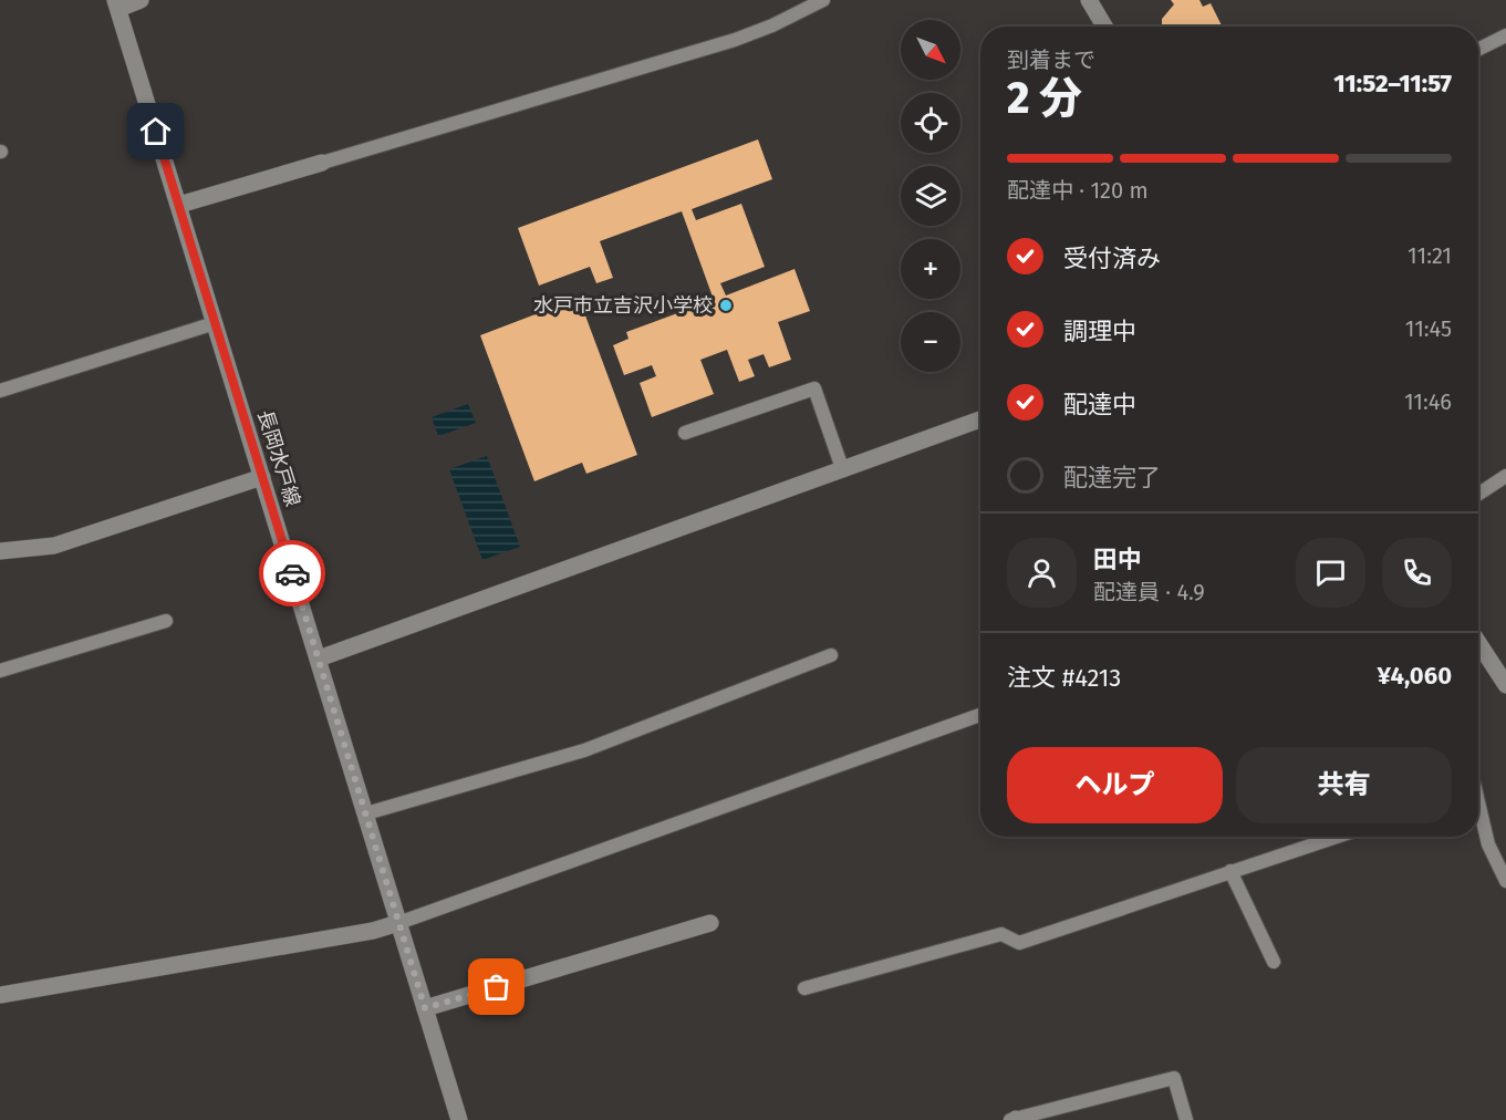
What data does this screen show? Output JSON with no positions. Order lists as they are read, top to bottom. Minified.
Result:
{"streets":{"street":["長岡水戸線"]},"places":["水戸市立吉沢小学校"],"north":"bottom right","page":{"map_buttons":["+","−"],"heading":["2 分","到着まで","11:52–11:57"],"panel":["田中","配達員 · 4.9","注文 #4213","¥4,060"],"bar":"配達中 · 120 m","list":[["受付済み","11:21"],["調理中","11:45"],["配達中","11:46"],"配達完了"],"buttons":["ヘルプ","共有"]}}
